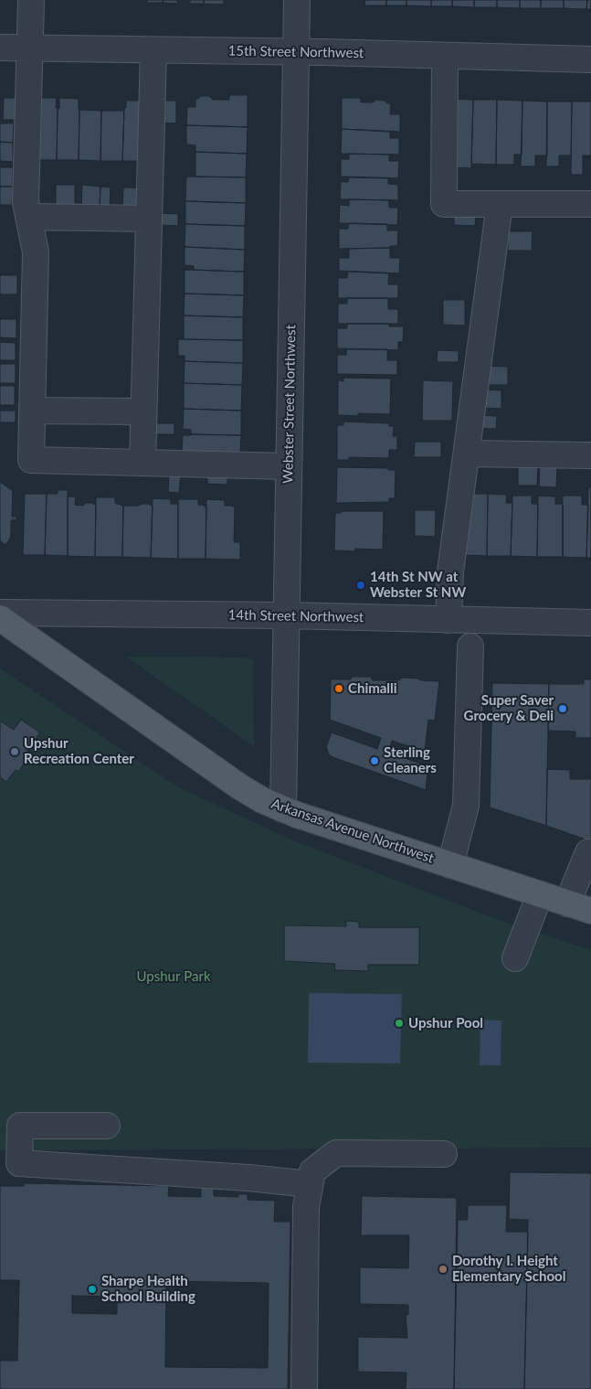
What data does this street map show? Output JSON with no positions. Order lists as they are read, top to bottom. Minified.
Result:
{"streets":{"main road":["Arkansas Avenue Northwest"],"street":["15th Street Northwest","Webster Street Northwest","14th Street Northwest"]},"crossings":[["15th Street Northwest","Webster Street Northwest"],["Webster Street Northwest","14th Street Northwest"],["Webster Street Northwest","Arkansas Avenue Northwest"]],"parks":["Upshur Park"],"places":["14th St NW at Webster St NW","Chimalli","Super Saver Grocery & Deli","Upshur Recreation Center","Sterling Cleaners","Upshur Pool","Dorothy I. Height Elementary School","Sharpe Health School Building"]}
